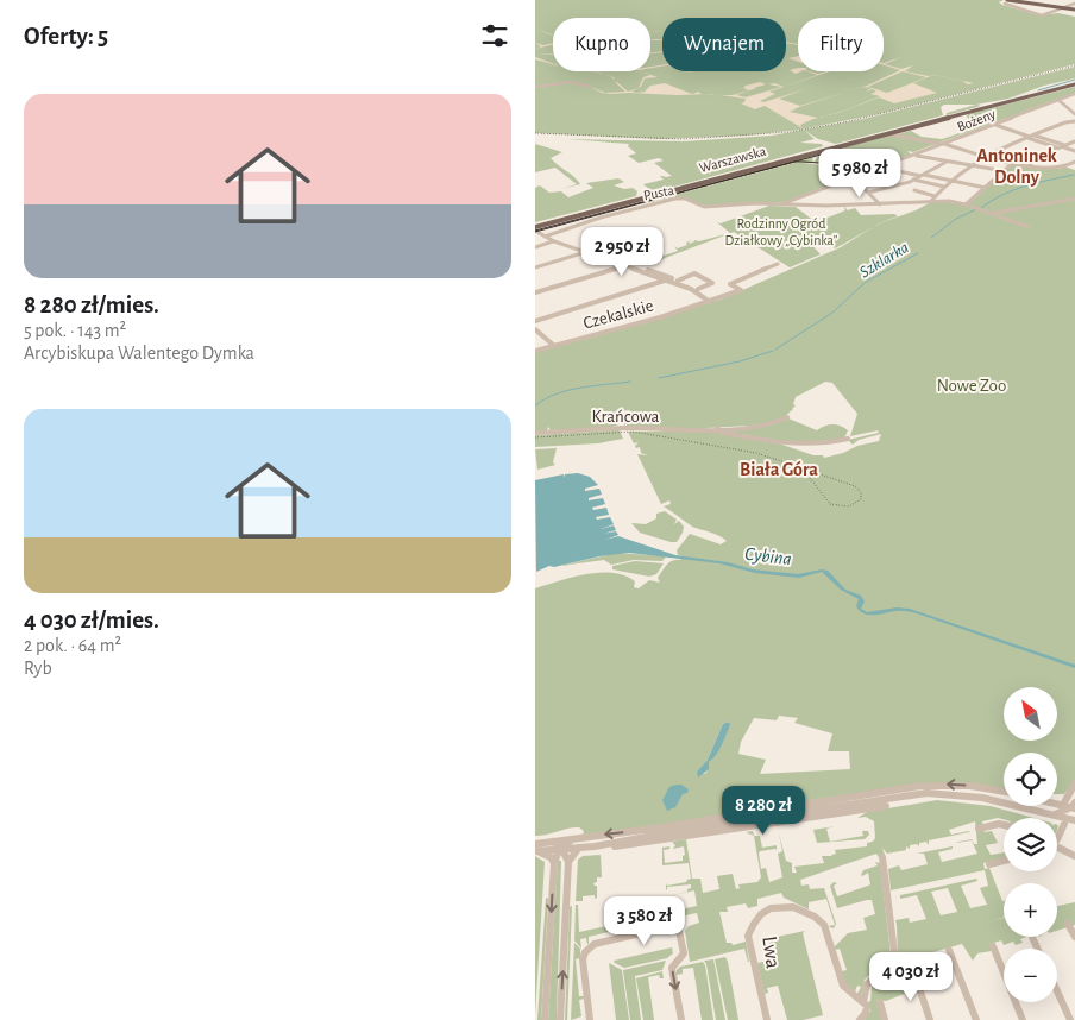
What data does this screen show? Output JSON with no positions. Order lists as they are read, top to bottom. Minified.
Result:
{"streets":{"main road":["Warszawska"],"street":["Bożeny","Pusta","Czekalskie","Krańcowa","Lwa"]},"crossings":[["Bożeny","Pusta"]],"districts":["Antoninek Dolny","Biała Góra"],"water":["Szklarka","Cybina"],"parks":["Rodzinny Ogród Działkowy „Cybinka”","Nowe Zoo"],"north":"top left","page":{"heading":"Oferty: 5","chip":["Kupno","Wynajem","Filtry"],"list":[{"name":"8 280 zł/mies.","note":"5 pok. · 143 m² · Arcybiskupa Walentego Dymka"},{"name":"4 030 zł/mies.","note":"2 pok. · 64 m² · Ryb"}],"price":["5 980 zł","2 950 zł","8 280 zł","3 580 zł","4 030 zł"],"map_buttons":["+","−"]}}
